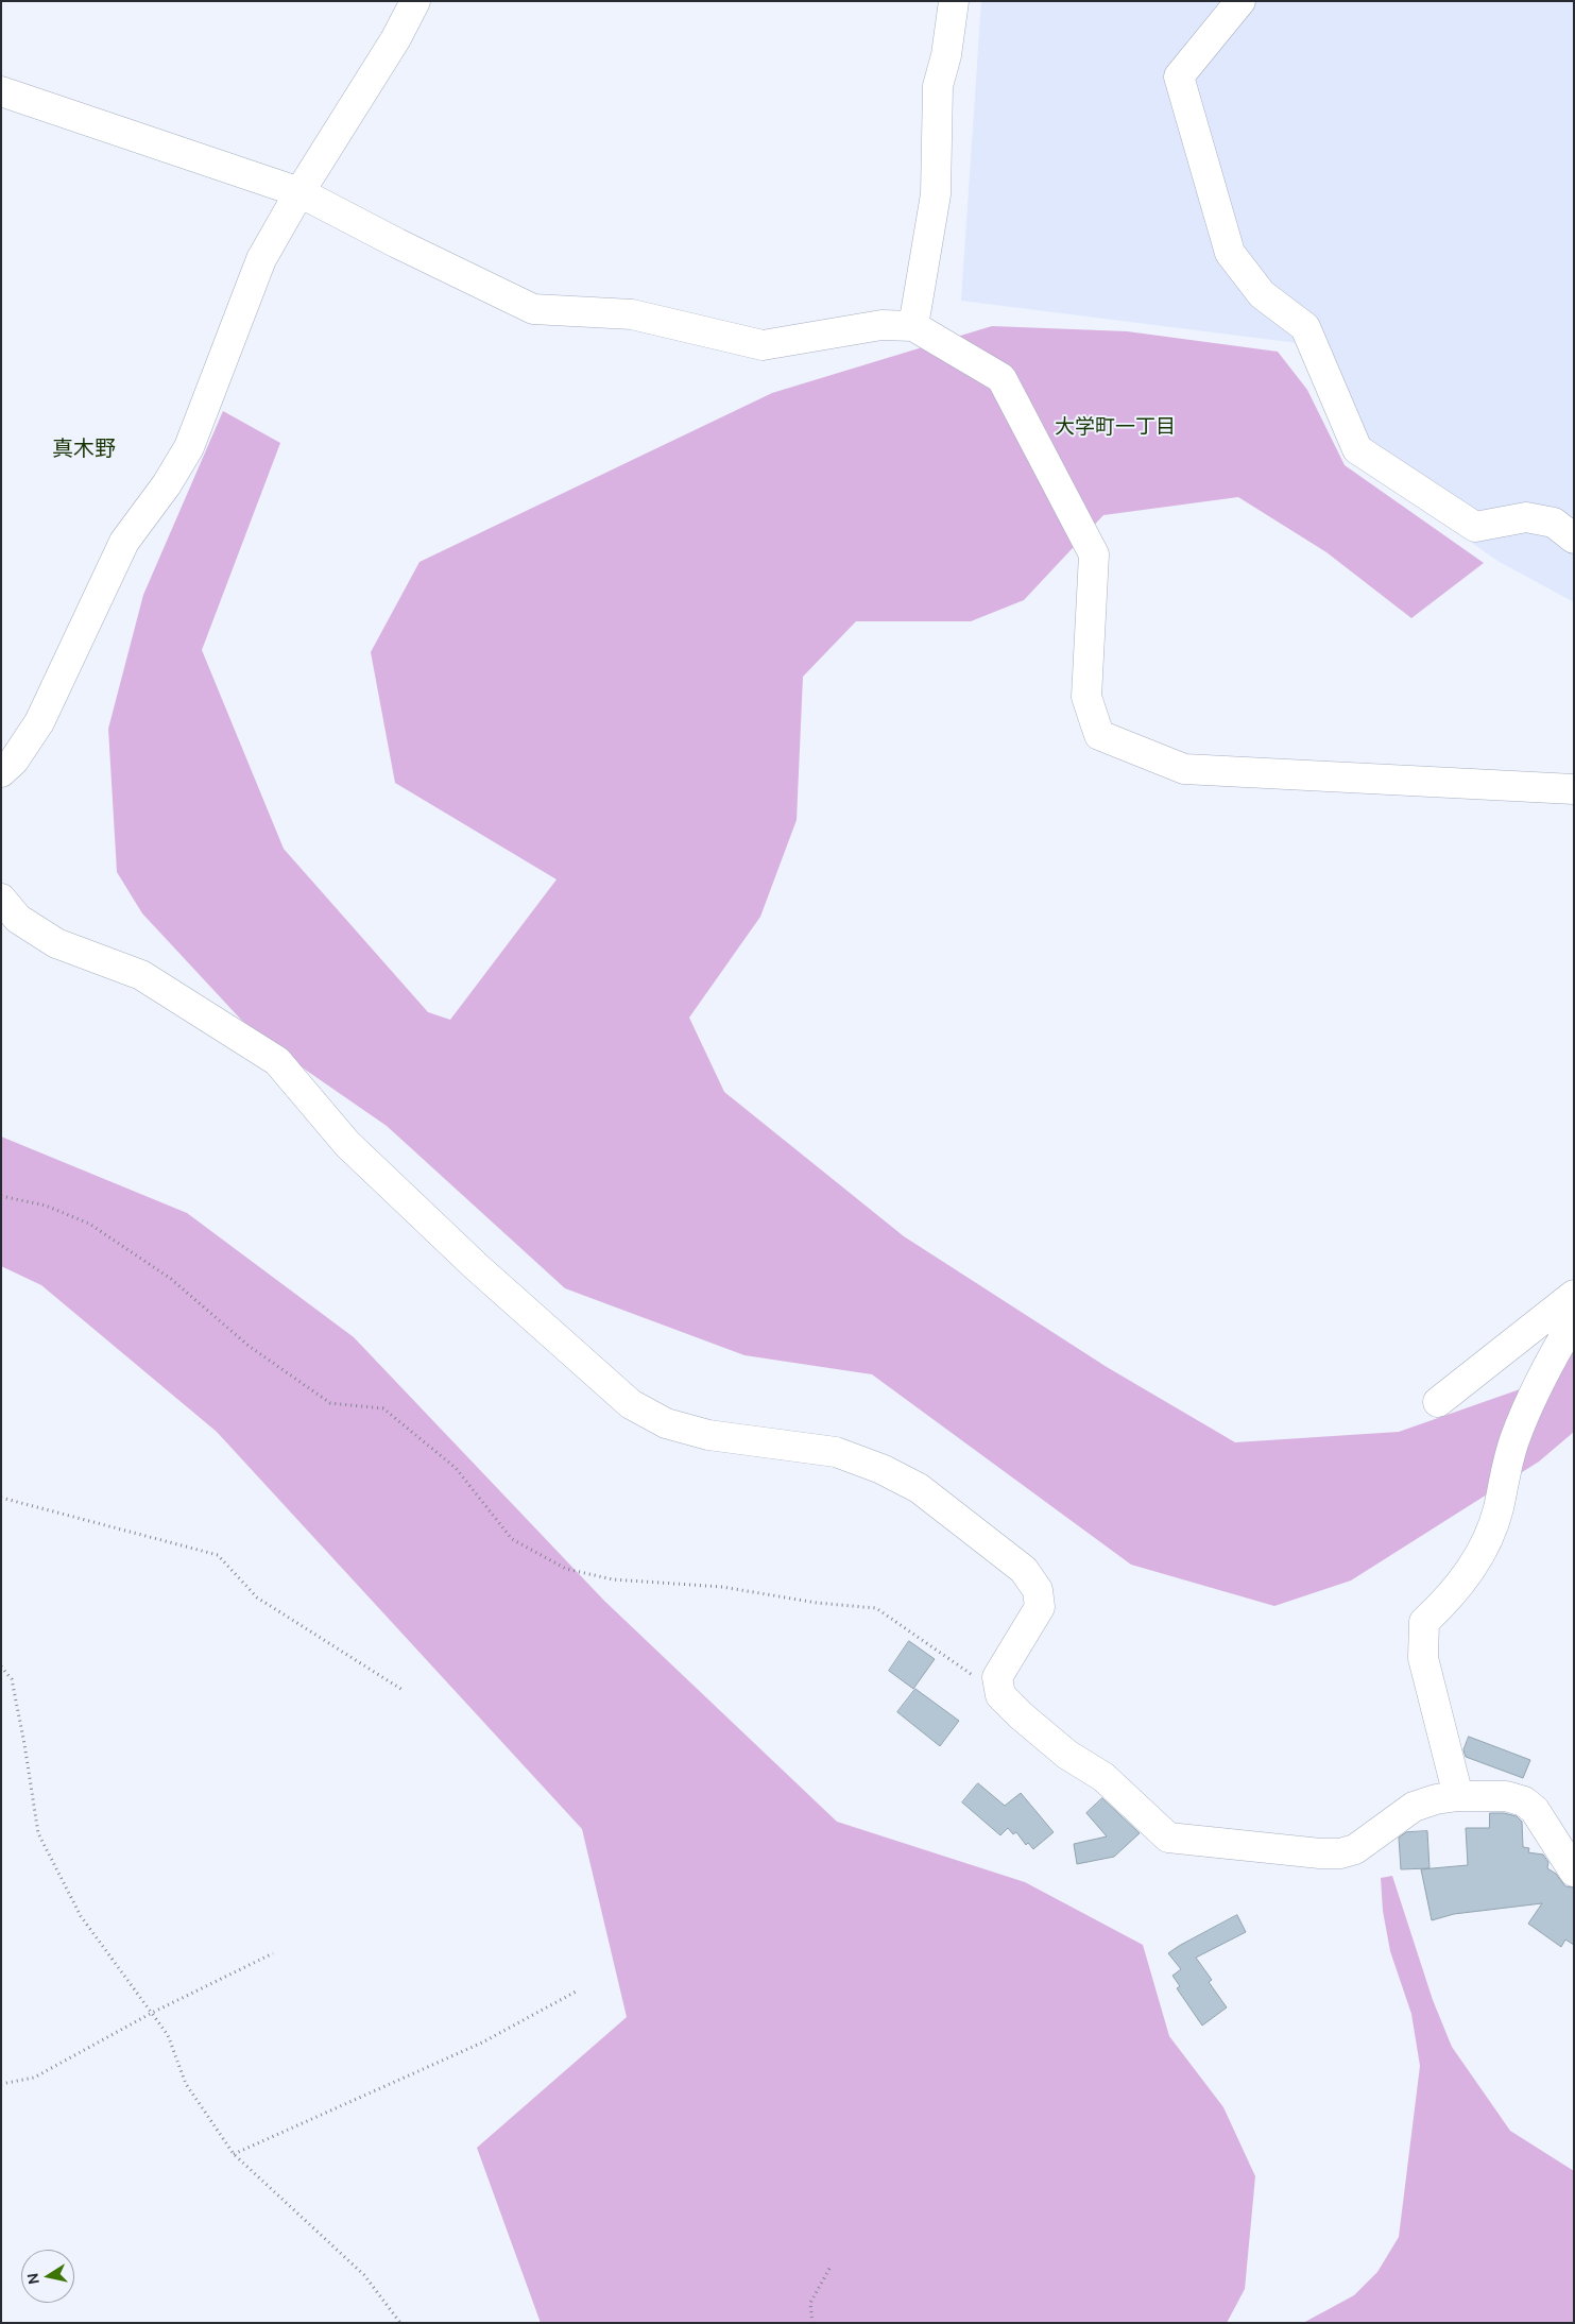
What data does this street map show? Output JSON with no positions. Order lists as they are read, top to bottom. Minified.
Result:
{"districts":["大学町一丁目","真木野"],"north":"left"}
